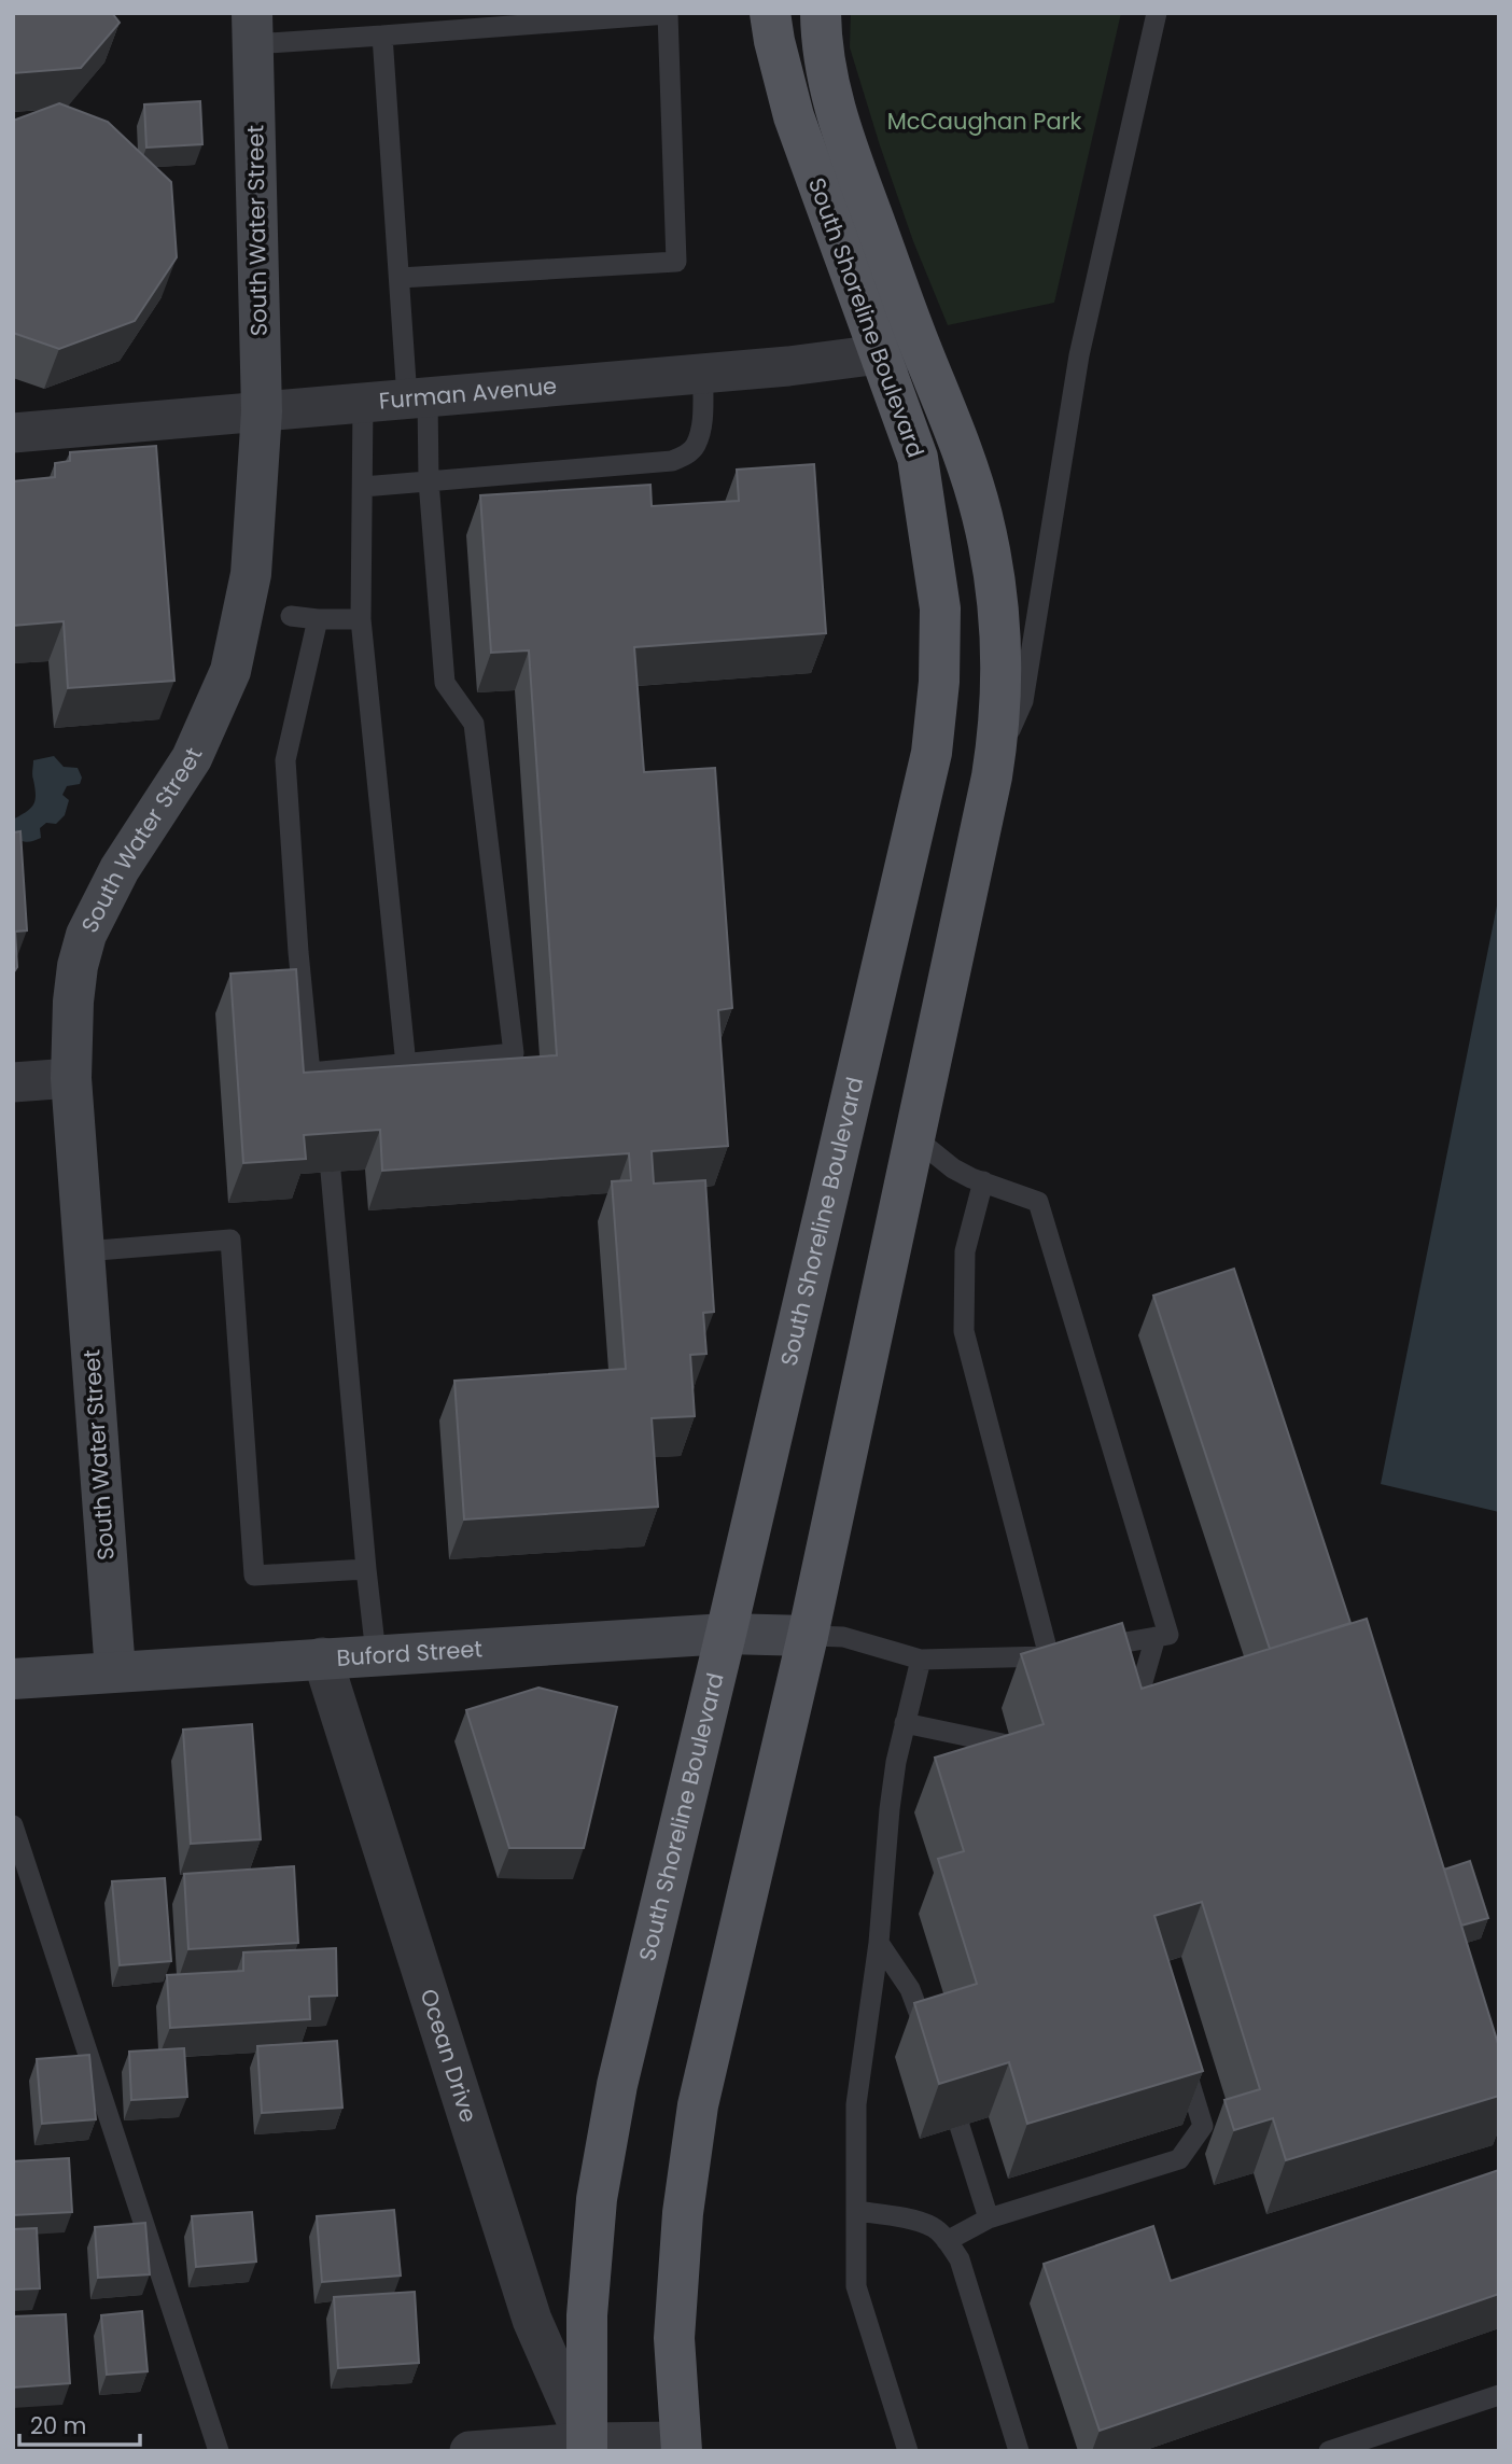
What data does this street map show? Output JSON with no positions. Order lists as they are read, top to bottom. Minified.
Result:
{"streets":{"main road":["South Shoreline Boulevard"],"street":["South Water Street","Furman Avenue","Buford Street","Ocean Drive"]},"crossings":[["South Water Street","Furman Avenue"],["South Water Street","Buford Street"],["South Shoreline Boulevard","Furman Avenue"],["South Shoreline Boulevard","Buford Street"],["South Shoreline Boulevard","Ocean Drive"],["Buford Street","Ocean Drive"]],"parks":["McCaughan Park"],"scale_bar":"20 m"}
